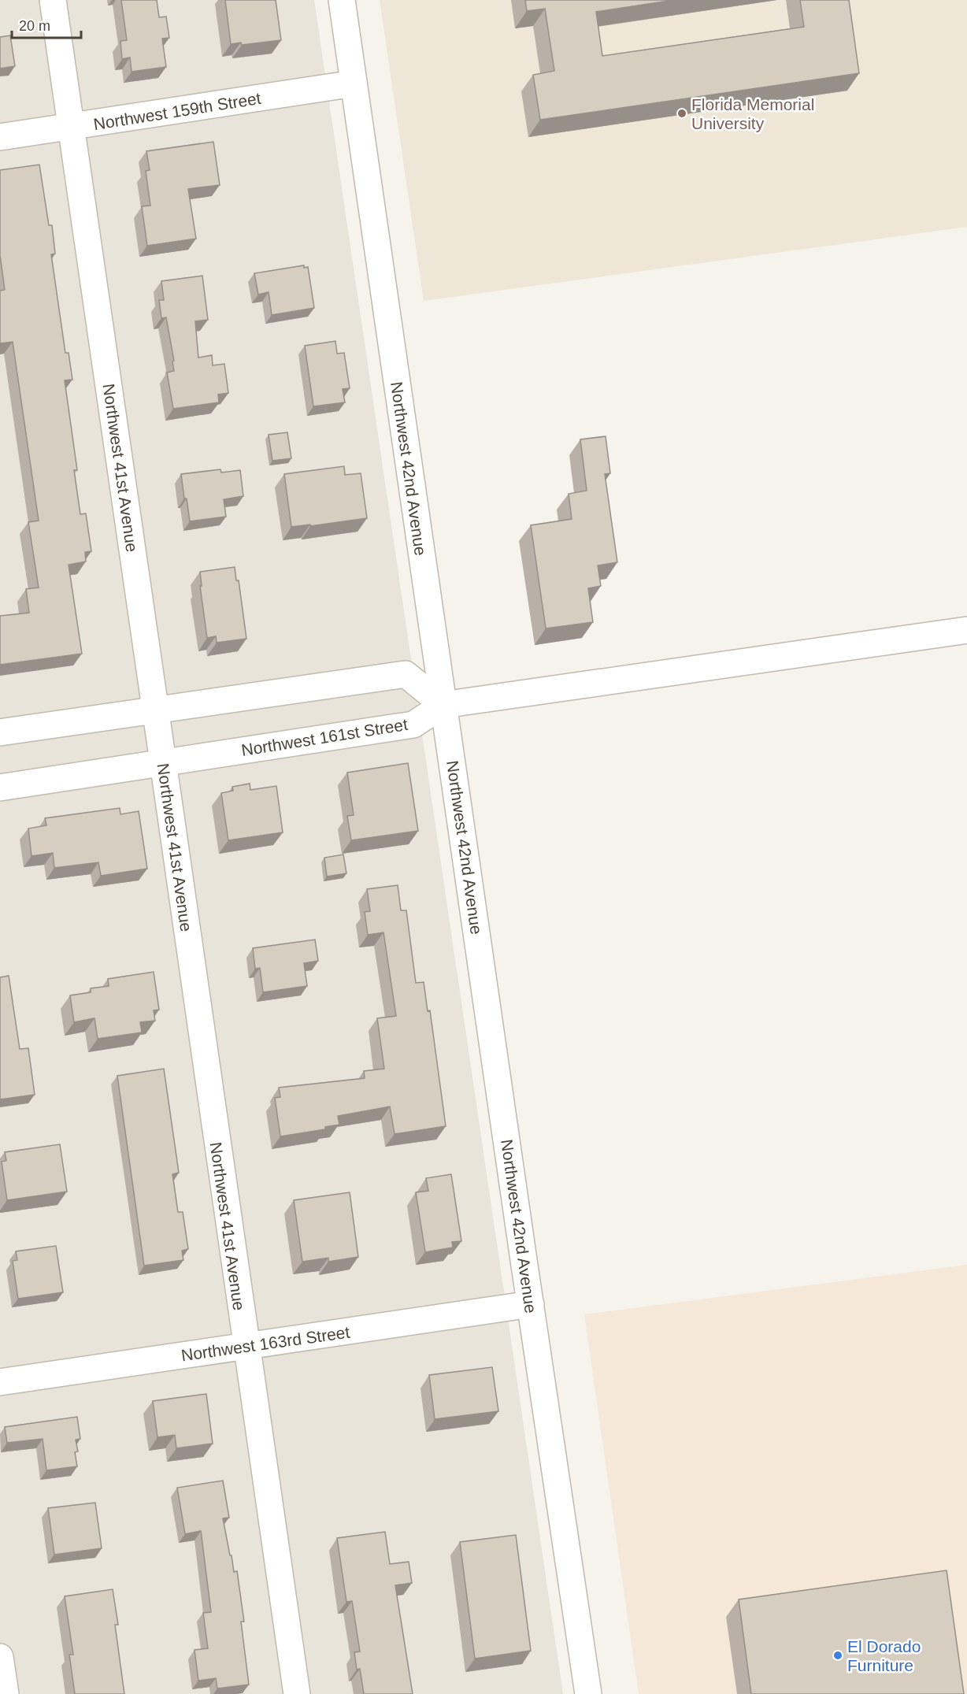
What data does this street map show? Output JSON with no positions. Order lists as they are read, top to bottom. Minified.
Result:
{"streets":{"street":["Northwest 159th Street","Northwest 41st Avenue","Northwest 42nd Avenue","Northwest 161st Street","Northwest 163rd Street"]},"crossings":[["Northwest 159th Street","Northwest 41st Avenue"],["Northwest 159th Street","Northwest 42nd Avenue"],["Northwest 41st Avenue","Northwest 161st Street"],["Northwest 41st Avenue","Northwest 163rd Street"],["Northwest 42nd Avenue","Northwest 161st Street"],["Northwest 42nd Avenue","Northwest 163rd Street"]],"places":["Florida Memorial University","El Dorado Furniture"],"scale_bar":"20 m"}
